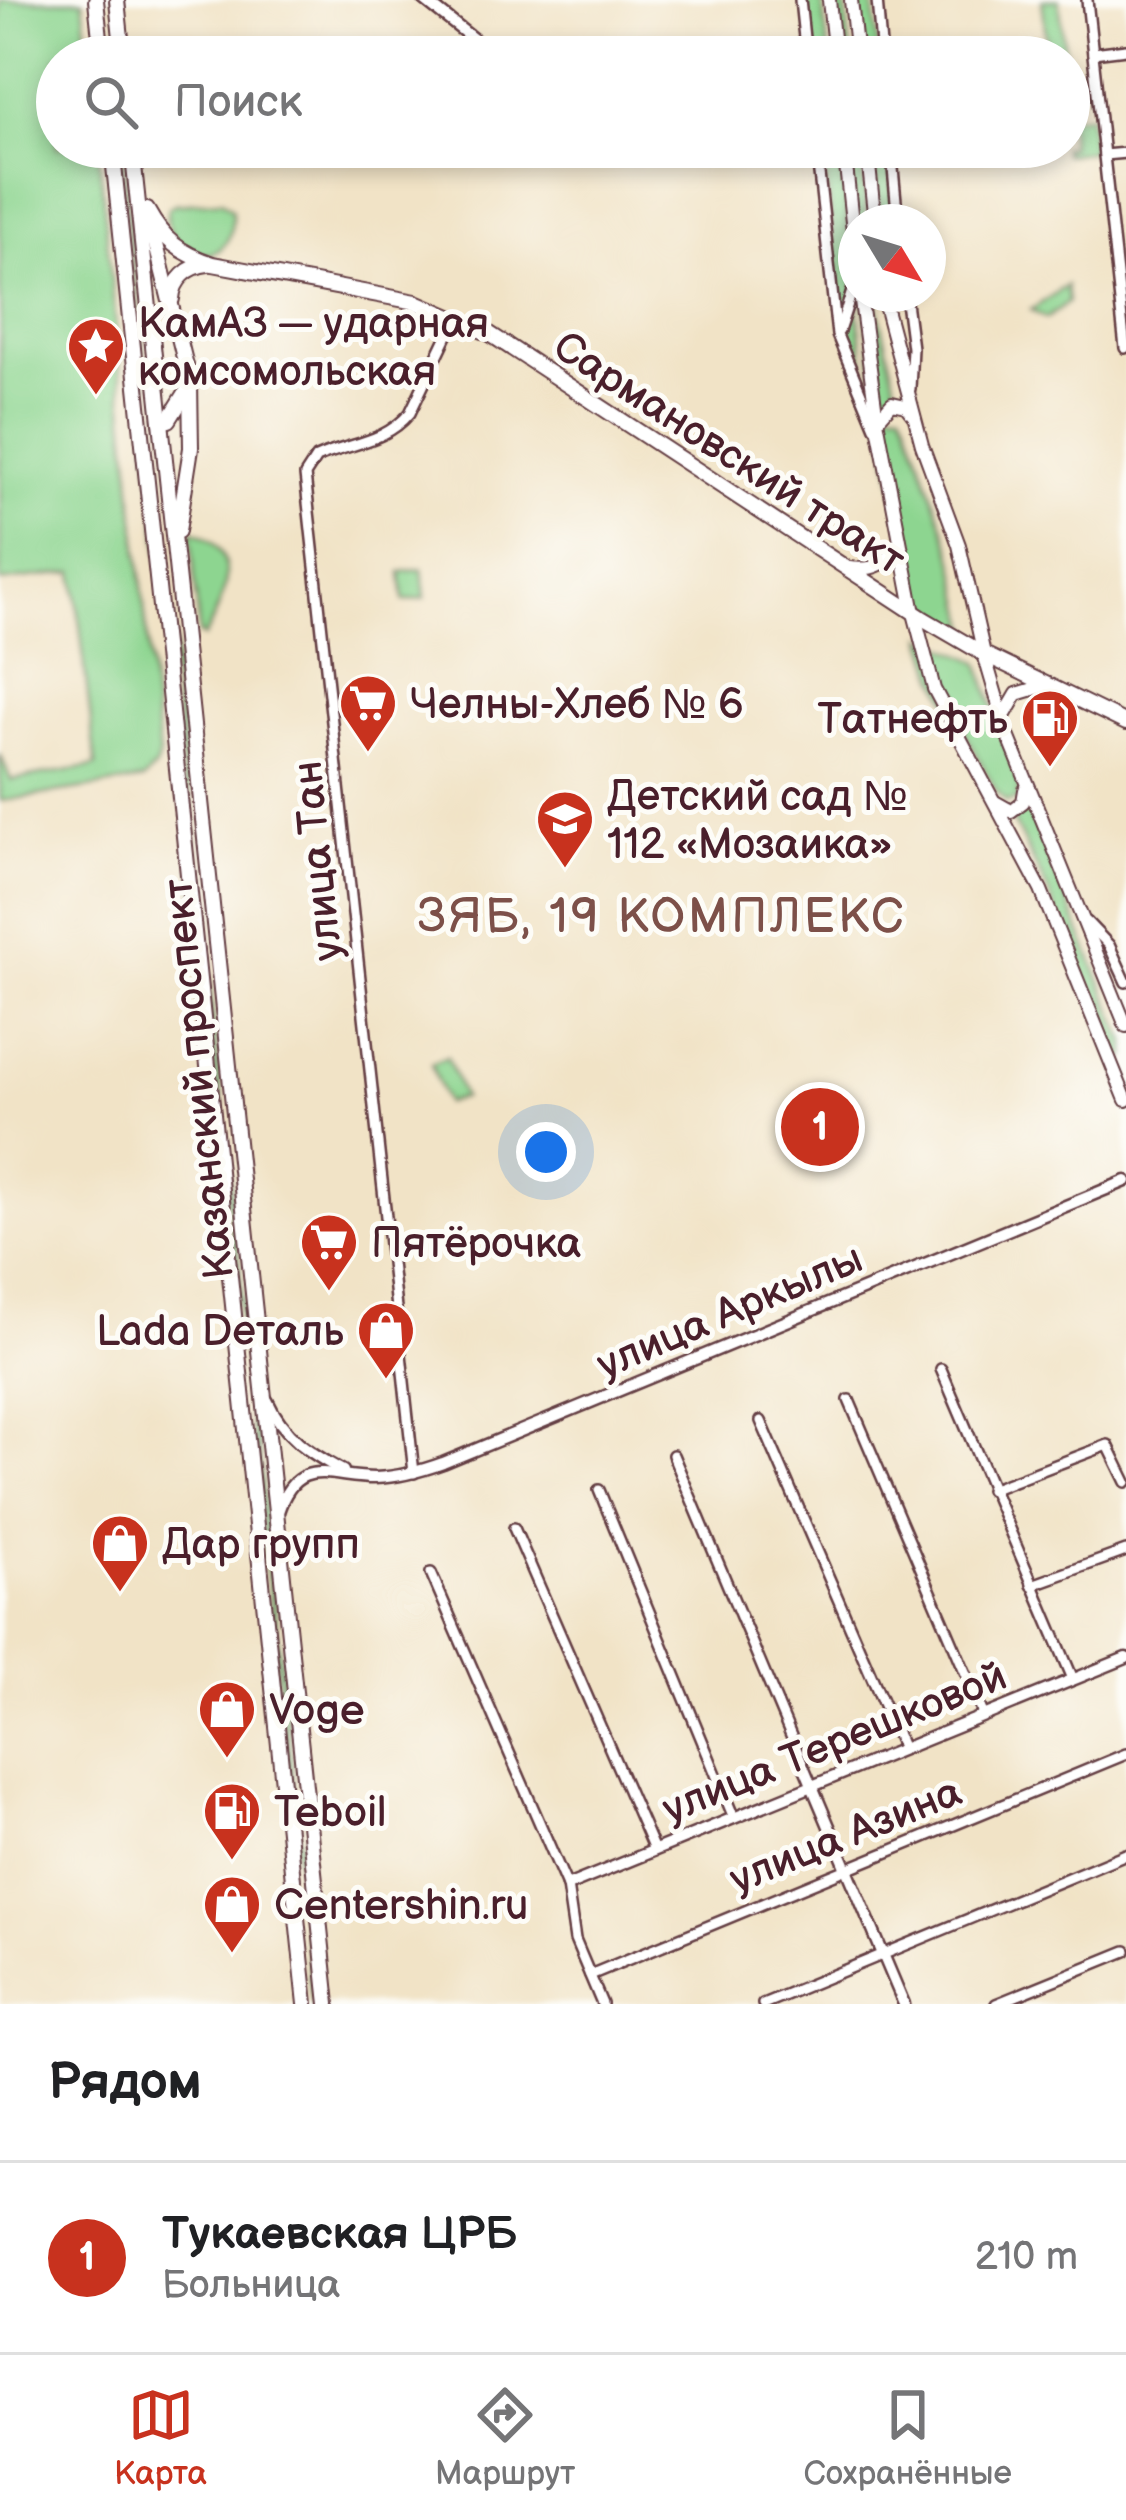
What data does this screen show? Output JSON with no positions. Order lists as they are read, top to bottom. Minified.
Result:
{"streets":{"main road":["Сармановский тракт","Казанский проспект"],"street":["улица Тан","улица Аркылы","улица Терешковой","улица Азина"]},"crossings":[["Сармановский тракт","улица Тан"],["улица Тан","улица Аркылы"],["Казанский проспект","улица Аркылы"]],"districts":["ЗЯБ, 19 КОМПЛЕКС"],"places":{"place":["КамАЗ — ударная комсомольская"],"supermarket":["Челны-Хлеб № 6","Пятёрочка"],"fuel station":["Татнефть","Teboil"],"school or university":["Детский сад № 112 «Мозаика»"],"shop":["Lada Dеталь","Дар групп","Voge","Centershin.ru"]},"north":"bottom right","page":{"search":"Поиск","pins":"1","heading":"Рядом","list":[{"mark":"1","name":"Тукаевская ЦРБ","note":"Больница","value":"210 m"}],"nav":["Карта","Маршрут","Сохранённые"]}}
